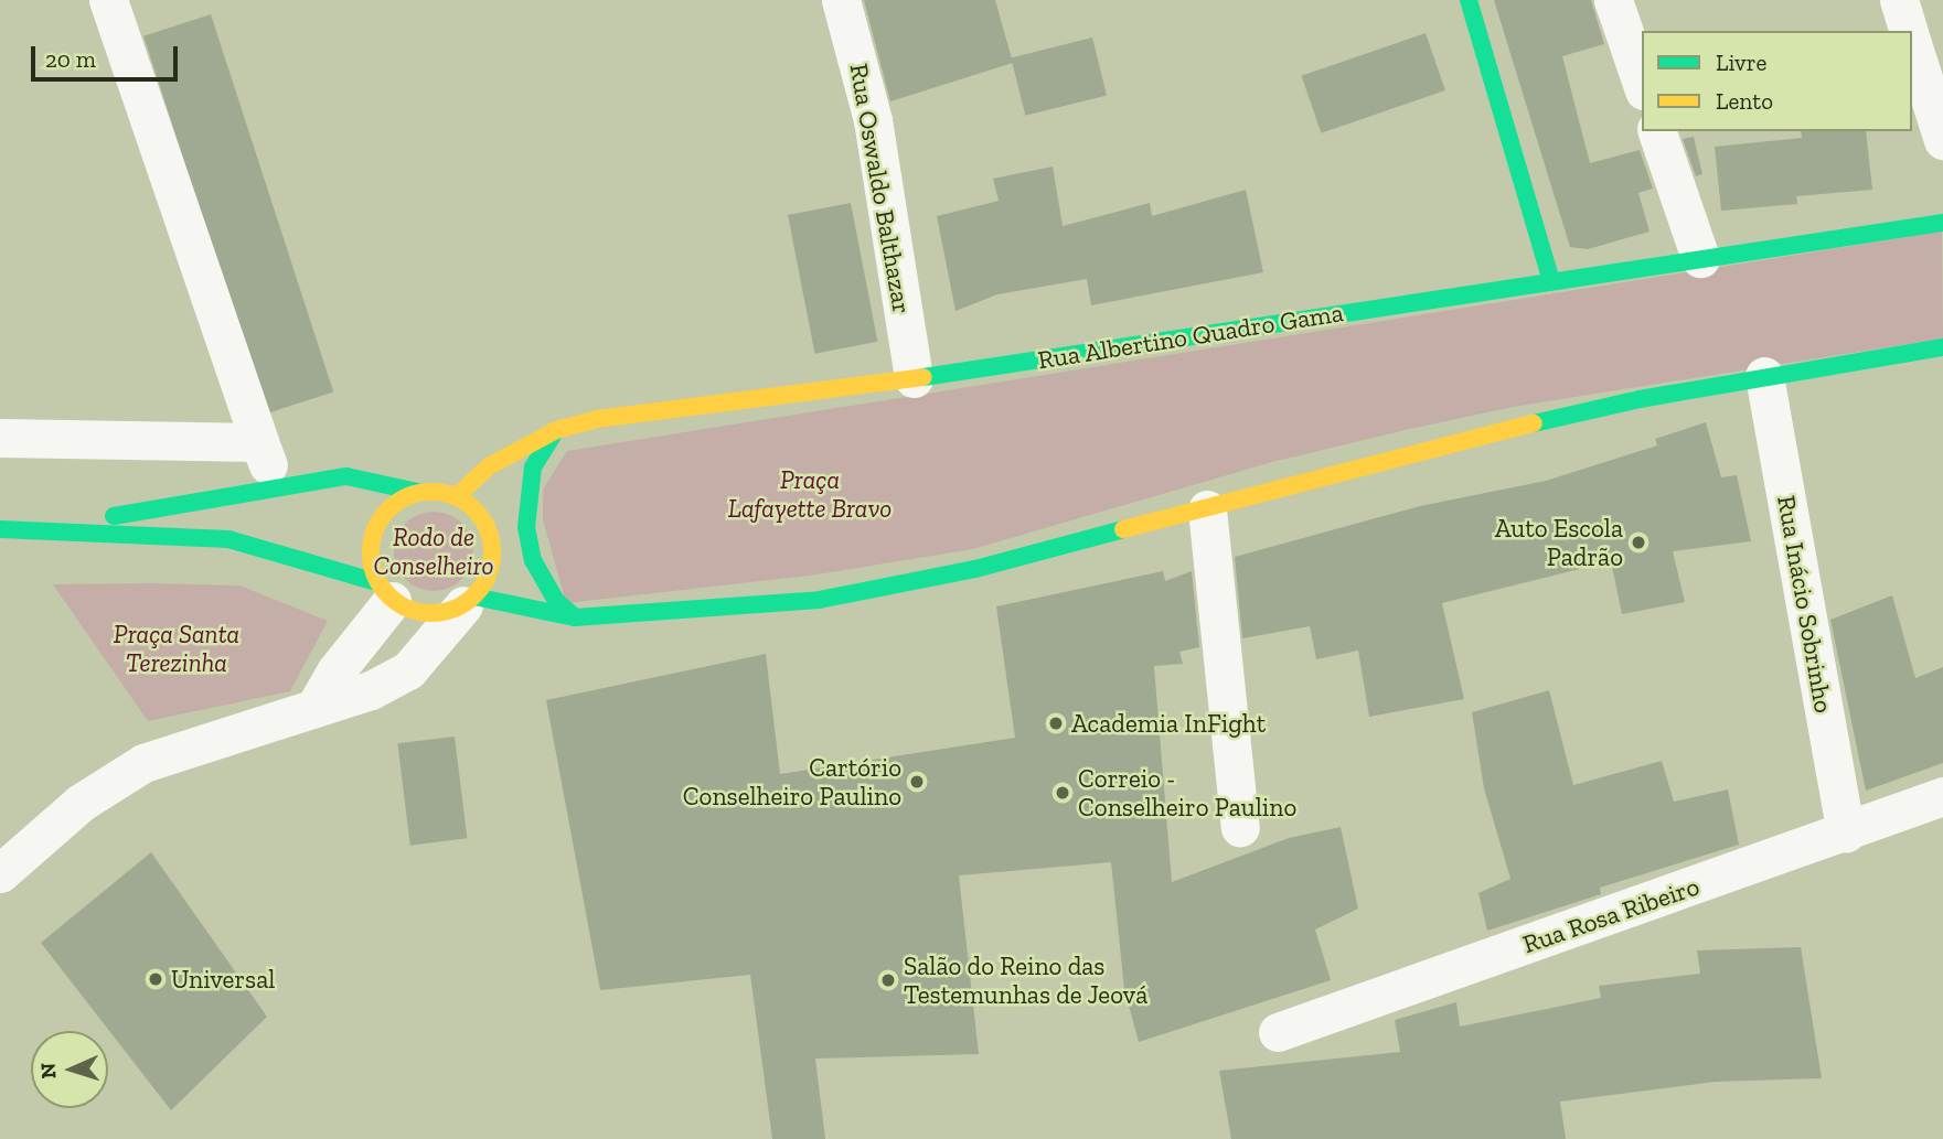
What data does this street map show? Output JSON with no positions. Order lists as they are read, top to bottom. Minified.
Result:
{"streets":{"main road":["Rua Albertino Quadro Gama"],"street":["Rua Oswaldo Balthazar","Rua Inácio Sobrinho","Rua Rosa Ribeiro"]},"crossings":[["Rua Oswaldo Balthazar","Rua Albertino Quadro Gama"],["Rua Inácio Sobrinho","Rua Rosa Ribeiro"]],"parks":["Praça Lafayette Bravo","Rodo de Conselheiro","Praça Santa Terezinha"],"places":["Auto Escola Padrão","Academia InFight","Cartório Conselheiro Paulino","Correio - Conselheiro Paulino","Universal","Salão do Reino das Testemunhas de Jeová"],"legend":["Livre","Lento"],"scale_bar":"20 m","north":"left"}
